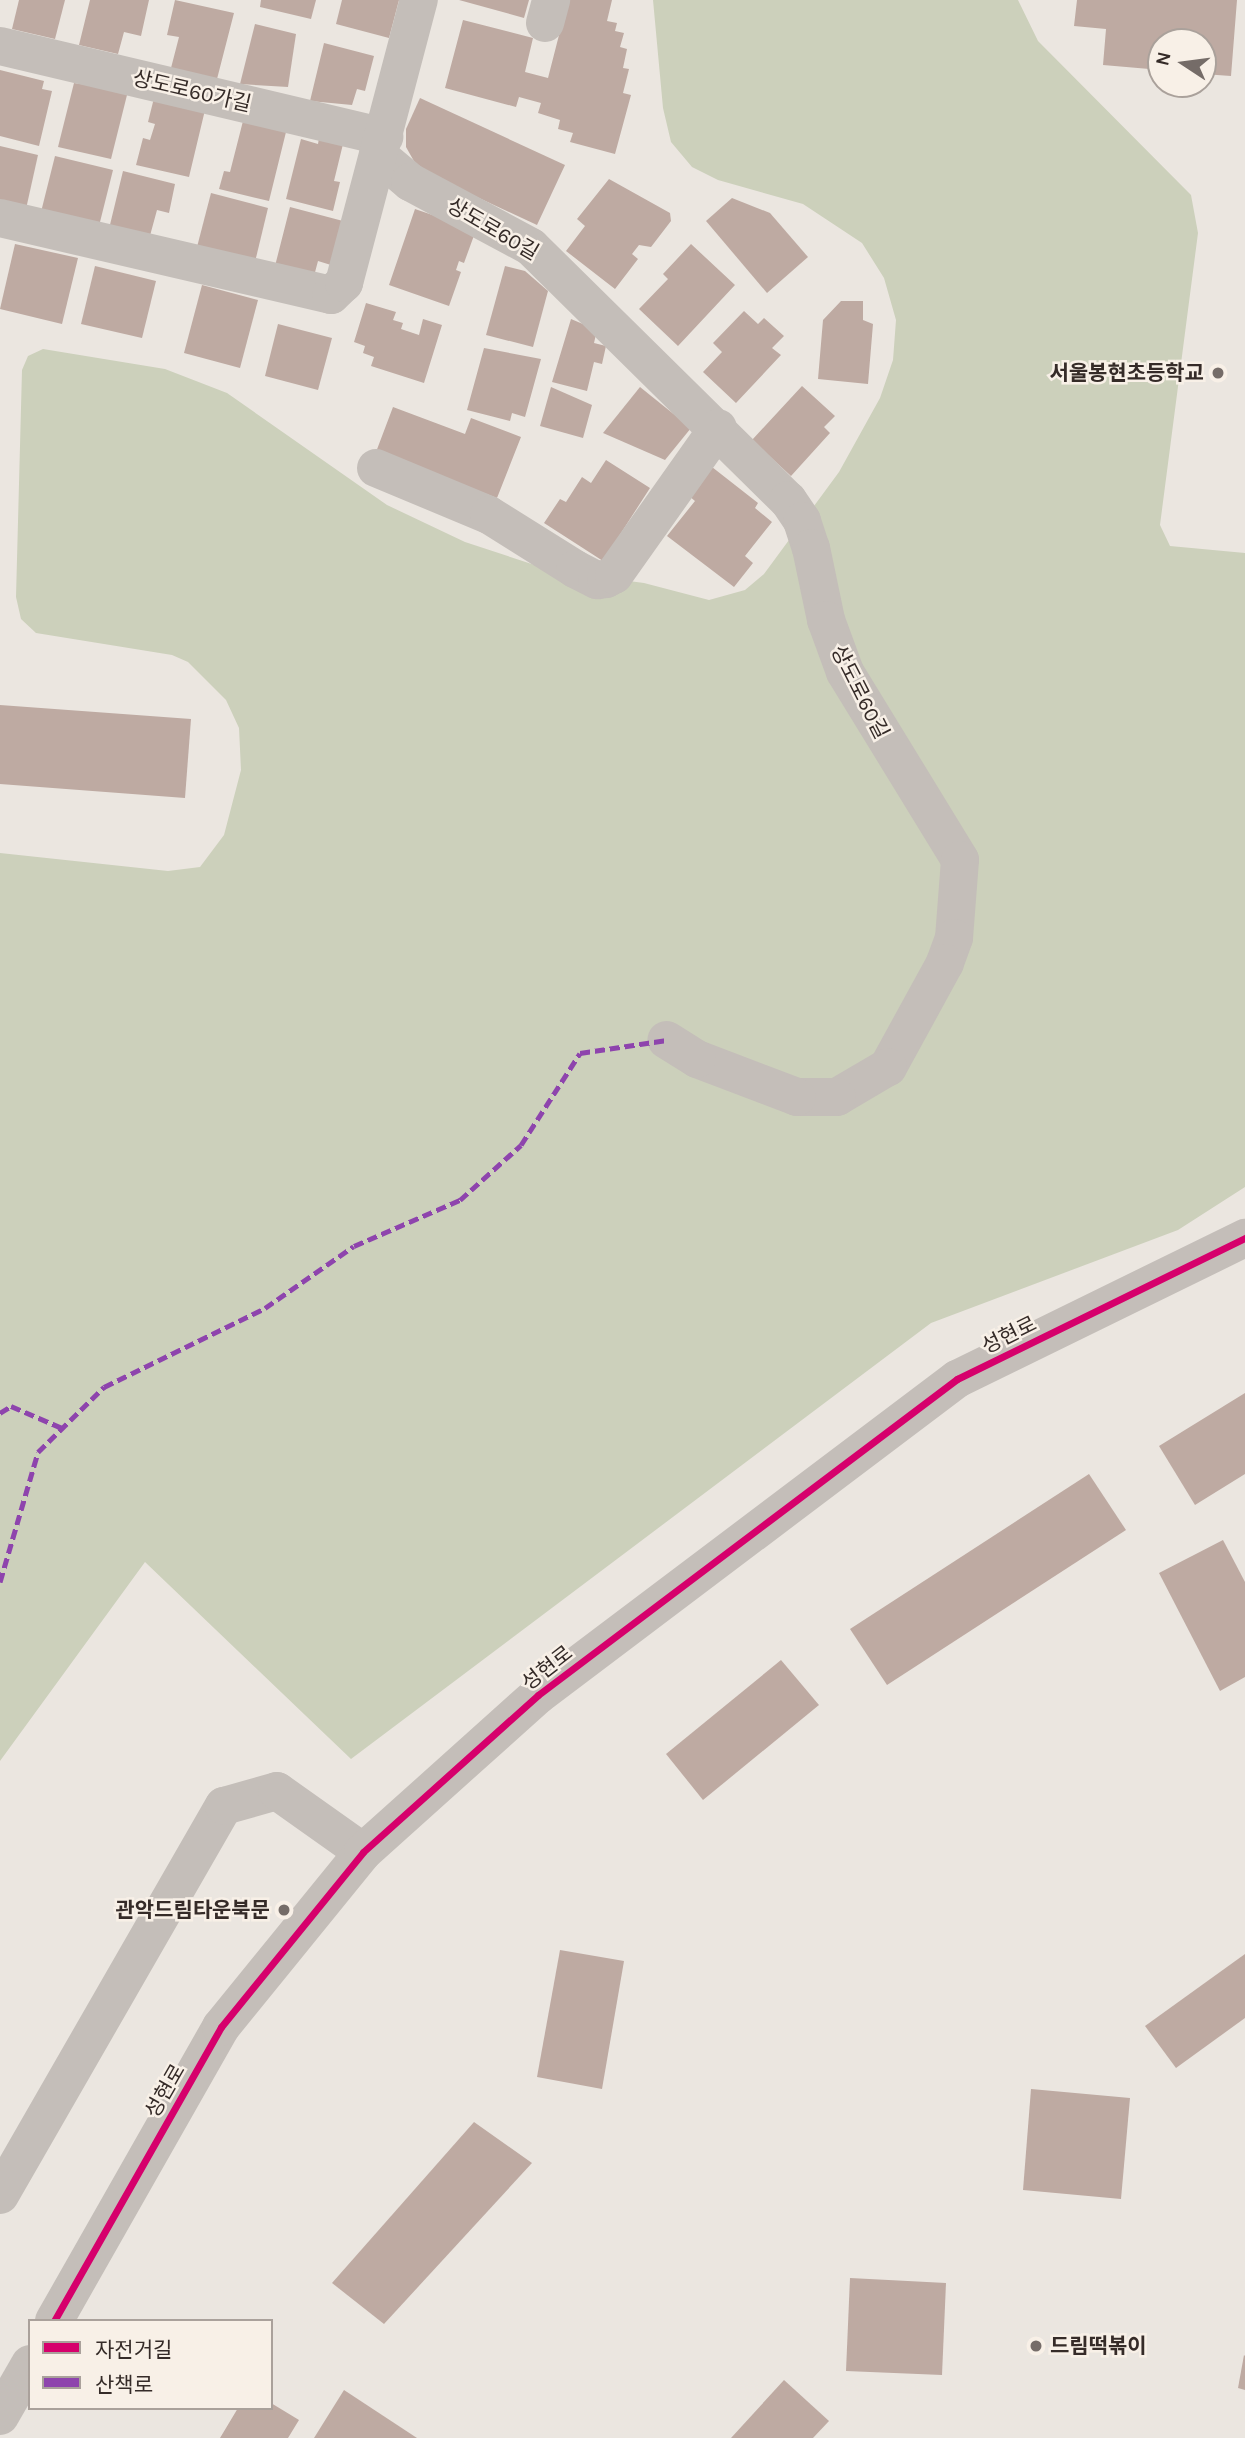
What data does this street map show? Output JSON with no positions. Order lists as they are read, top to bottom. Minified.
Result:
{"streets":{"street":["상도로60가길","상도로60길","성현로"]},"crossings":[["상도로60가길","상도로60길"]],"places":["서울봉현초등학교","관악드림타운북문","드림떡볶이"],"legend":["자전거길","산책로"],"north":"left"}
